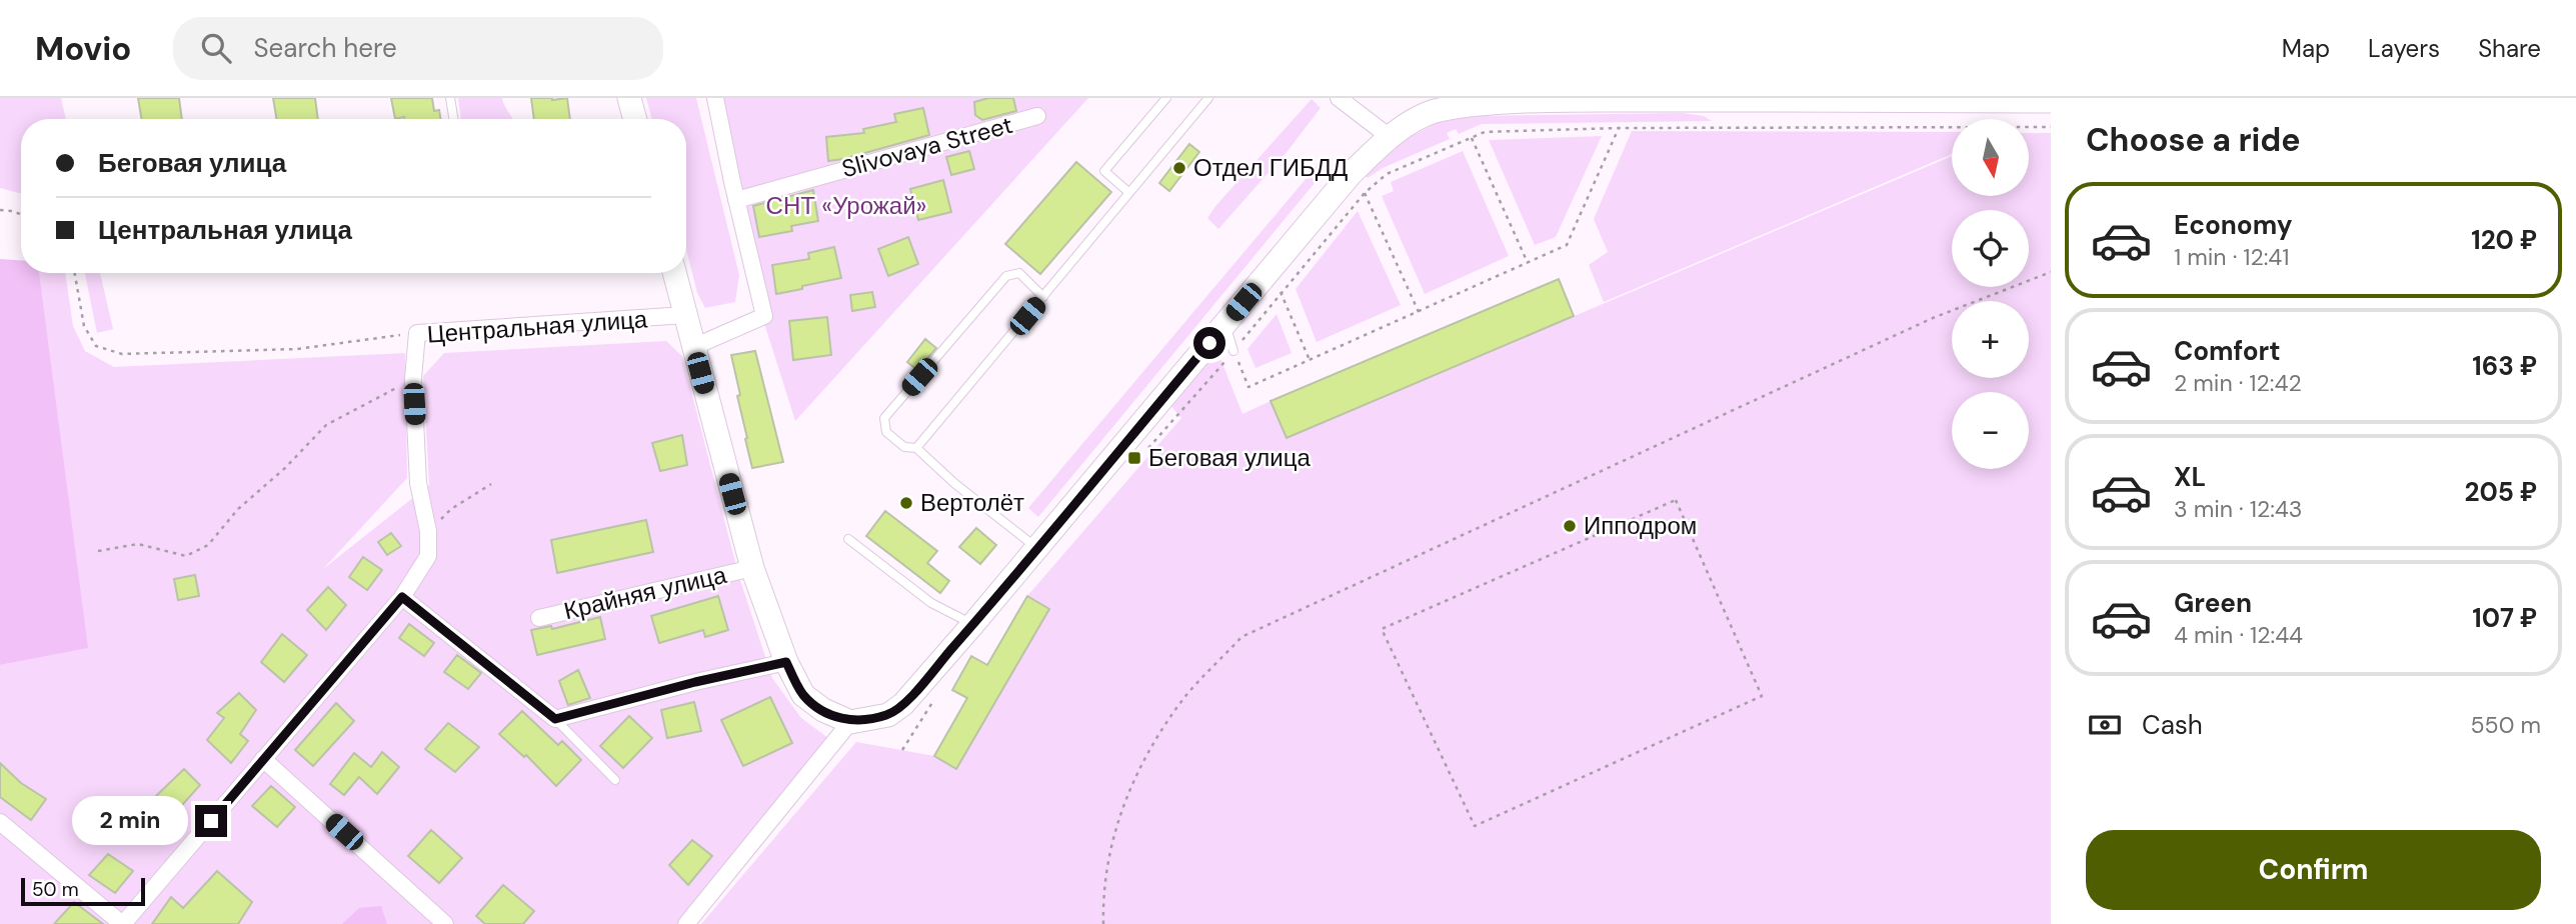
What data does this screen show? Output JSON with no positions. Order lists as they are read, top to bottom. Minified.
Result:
{"streets":{"street":["Slivovaya Street","Центральная улица","Крайняя улица"]},"parks":["СНТ «Урожай»"],"places":{"other":["Отдел ГИБДД","Вертолёт","Ипподром"],"transit":["Беговая улица"]},"scale_bar":"50 m","north":"bottom","page":{"header":"Movio","search":"Search here","nav":["Map","Layers","Share"],"heading":"Choose a ride","map_buttons":["+","−"],"banner":["Беговая улица","Центральная улица"],"list":[{"name":"Economy","note":"1 min · 12:41","value":"120 ₽"},{"name":"Comfort","note":"2 min · 12:42","value":"163 ₽"},{"name":"XL","note":"3 min · 12:43","value":"205 ₽"},{"name":"Green","note":"4 min · 12:44","value":"107 ₽"}],"pay":["Cash","550 m"],"bubble":"2 min","buttons":"Confirm","scale":"50 m"}}
